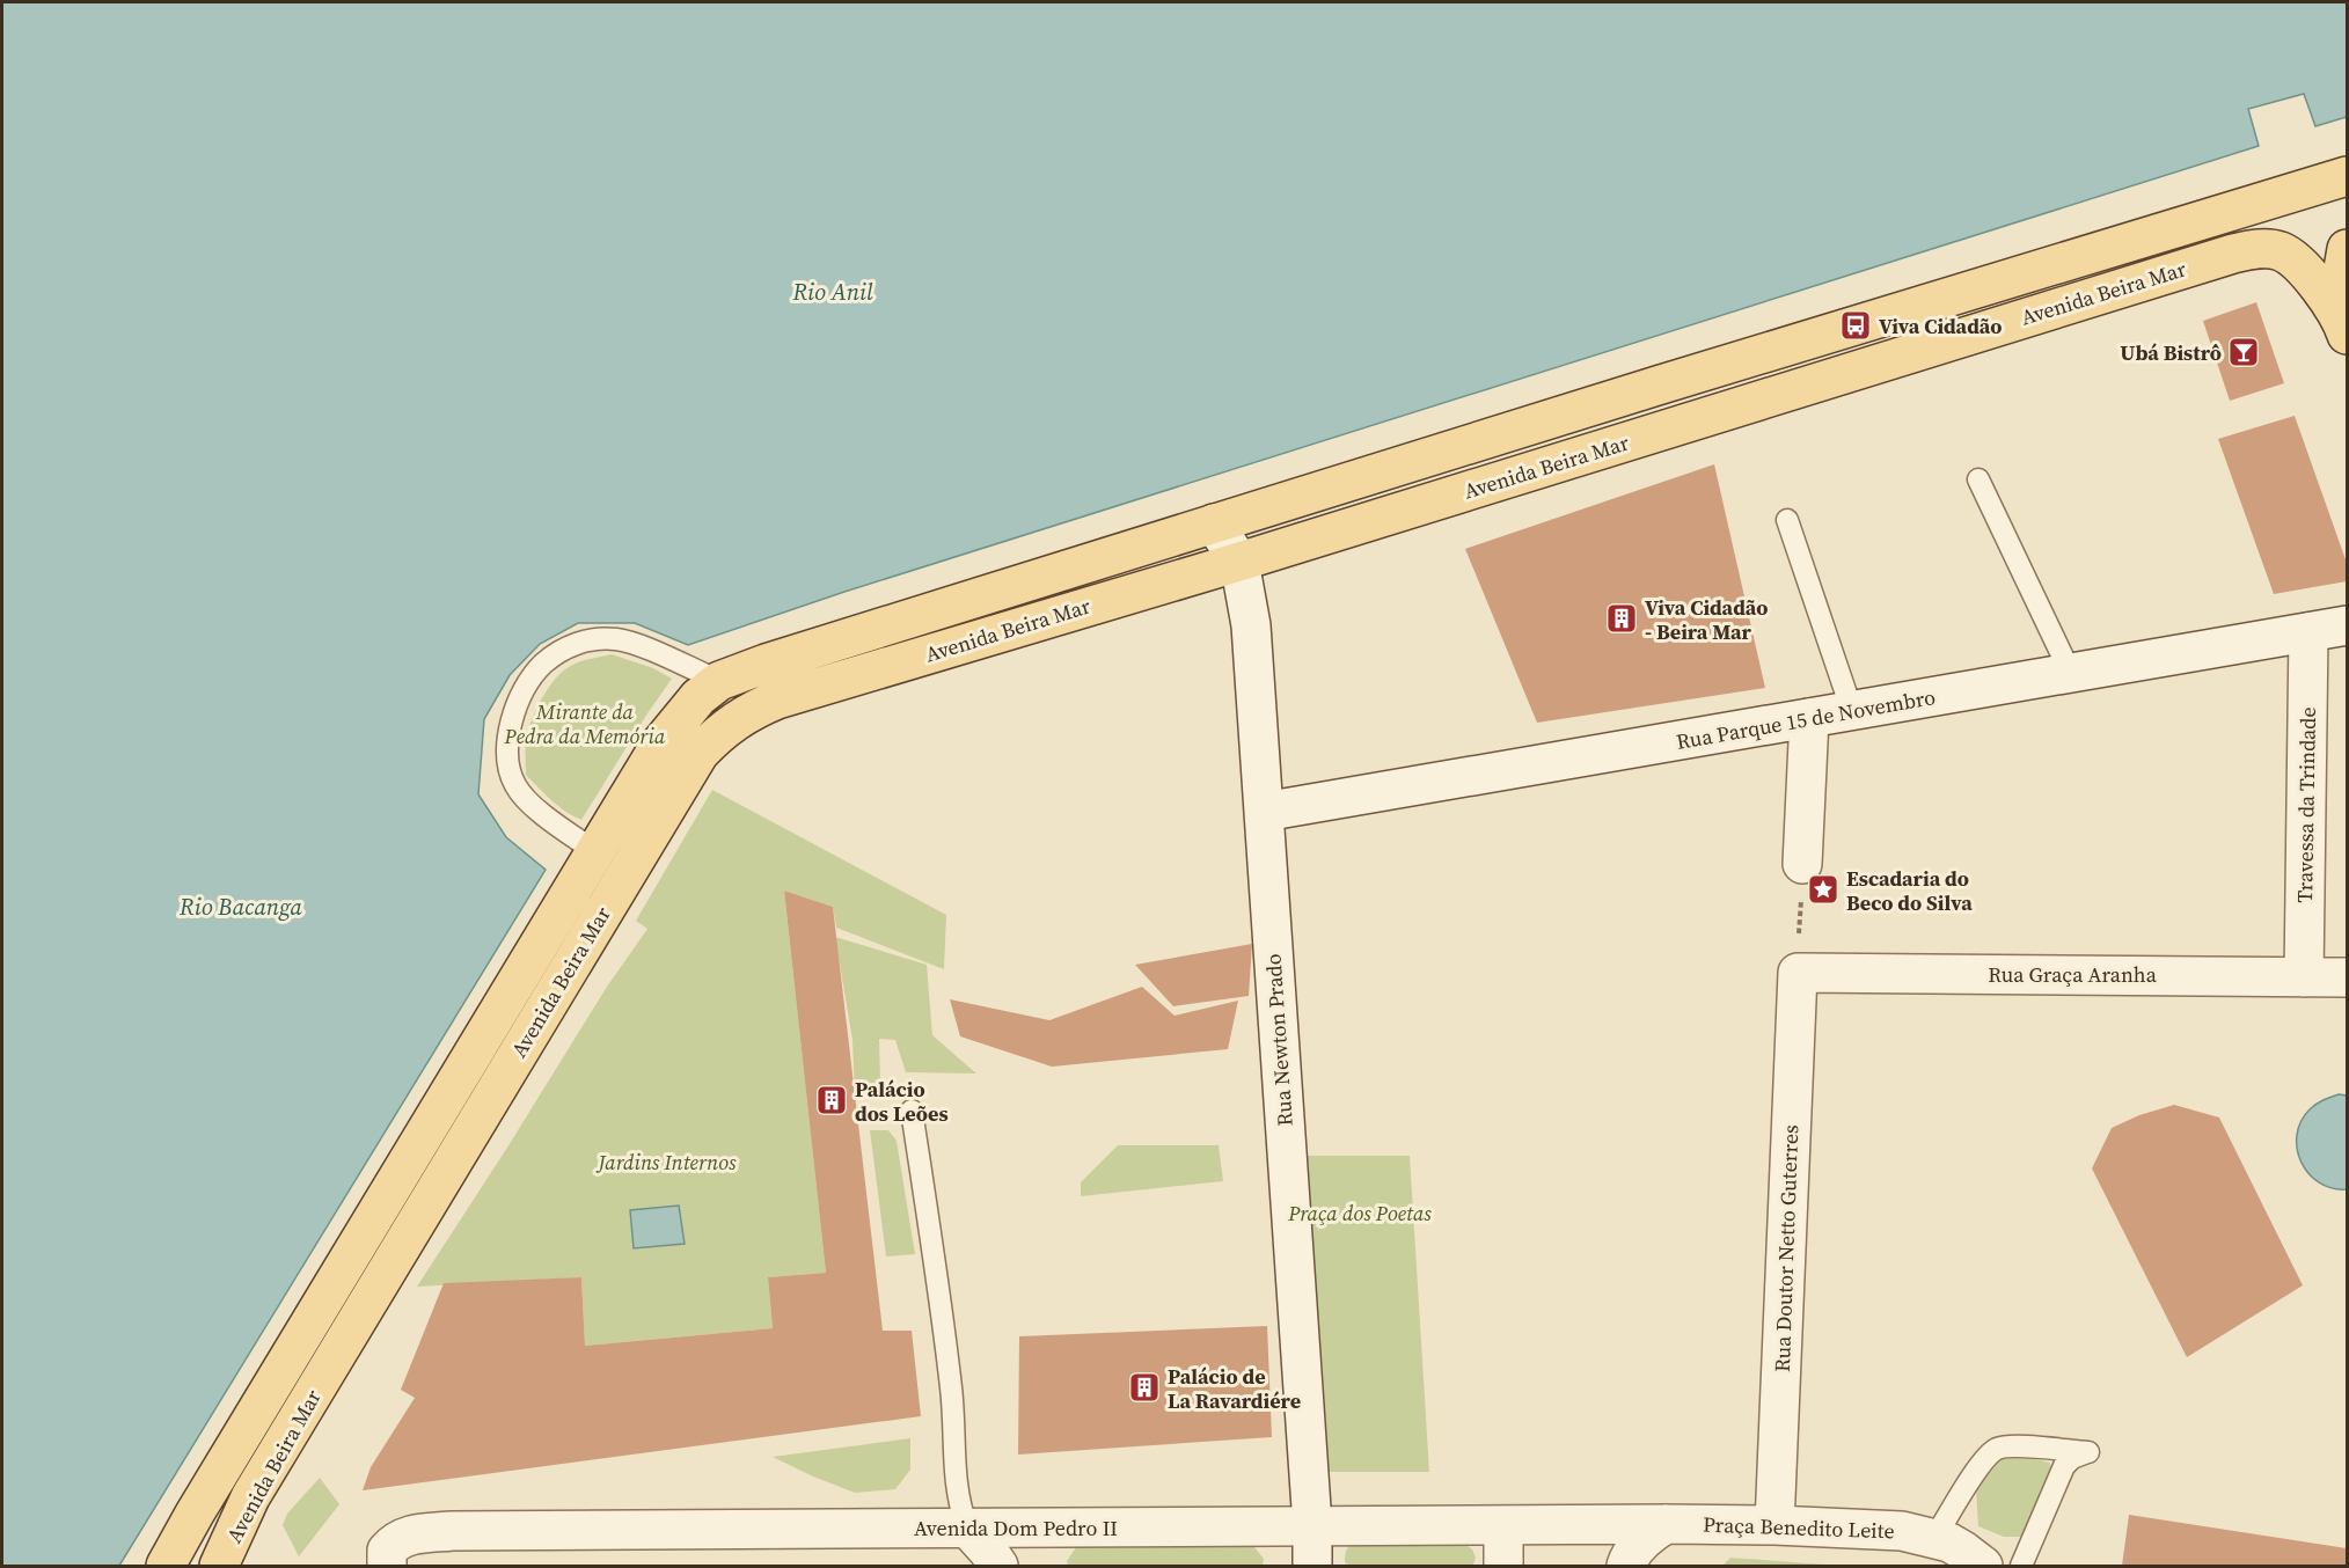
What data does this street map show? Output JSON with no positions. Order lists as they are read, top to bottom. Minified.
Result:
{"streets":{"main road":["Avenida Beira Mar"],"street":["Rua Parque 15 de Novembro","Travessa da Trindade","Rua Graça Aranha","Rua Newton Prado","Rua Doutor Netto Guterres","Avenida Dom Pedro II","Praça Benedito Leite"]},"crossings":[["Avenida Beira Mar","Rua Newton Prado"],["Rua Parque 15 de Novembro","Travessa da Trindade"],["Rua Parque 15 de Novembro","Rua Newton Prado"],["Travessa da Trindade","Rua Graça Aranha"],["Rua Graça Aranha","Rua Doutor Netto Guterres"],["Rua Newton Prado","Avenida Dom Pedro II"],["Rua Doutor Netto Guterres","Praça Benedito Leite"],["Avenida Dom Pedro II","Praça Benedito Leite"]],"water":["Rio Anil","Rio Bacanga"],"parks":["Mirante da Pedra da Memória","Jardins Internos","Praça dos Poetas"],"places":{"bus stop":["Viva Cidadão"],"bar":["Ubá Bistrô"],"building":["Viva Cidadão - Beira Mar","Palácio dos Leões","Palácio de La Ravardiére"],"place":["Escadaria do Beco do Silva"]}}
